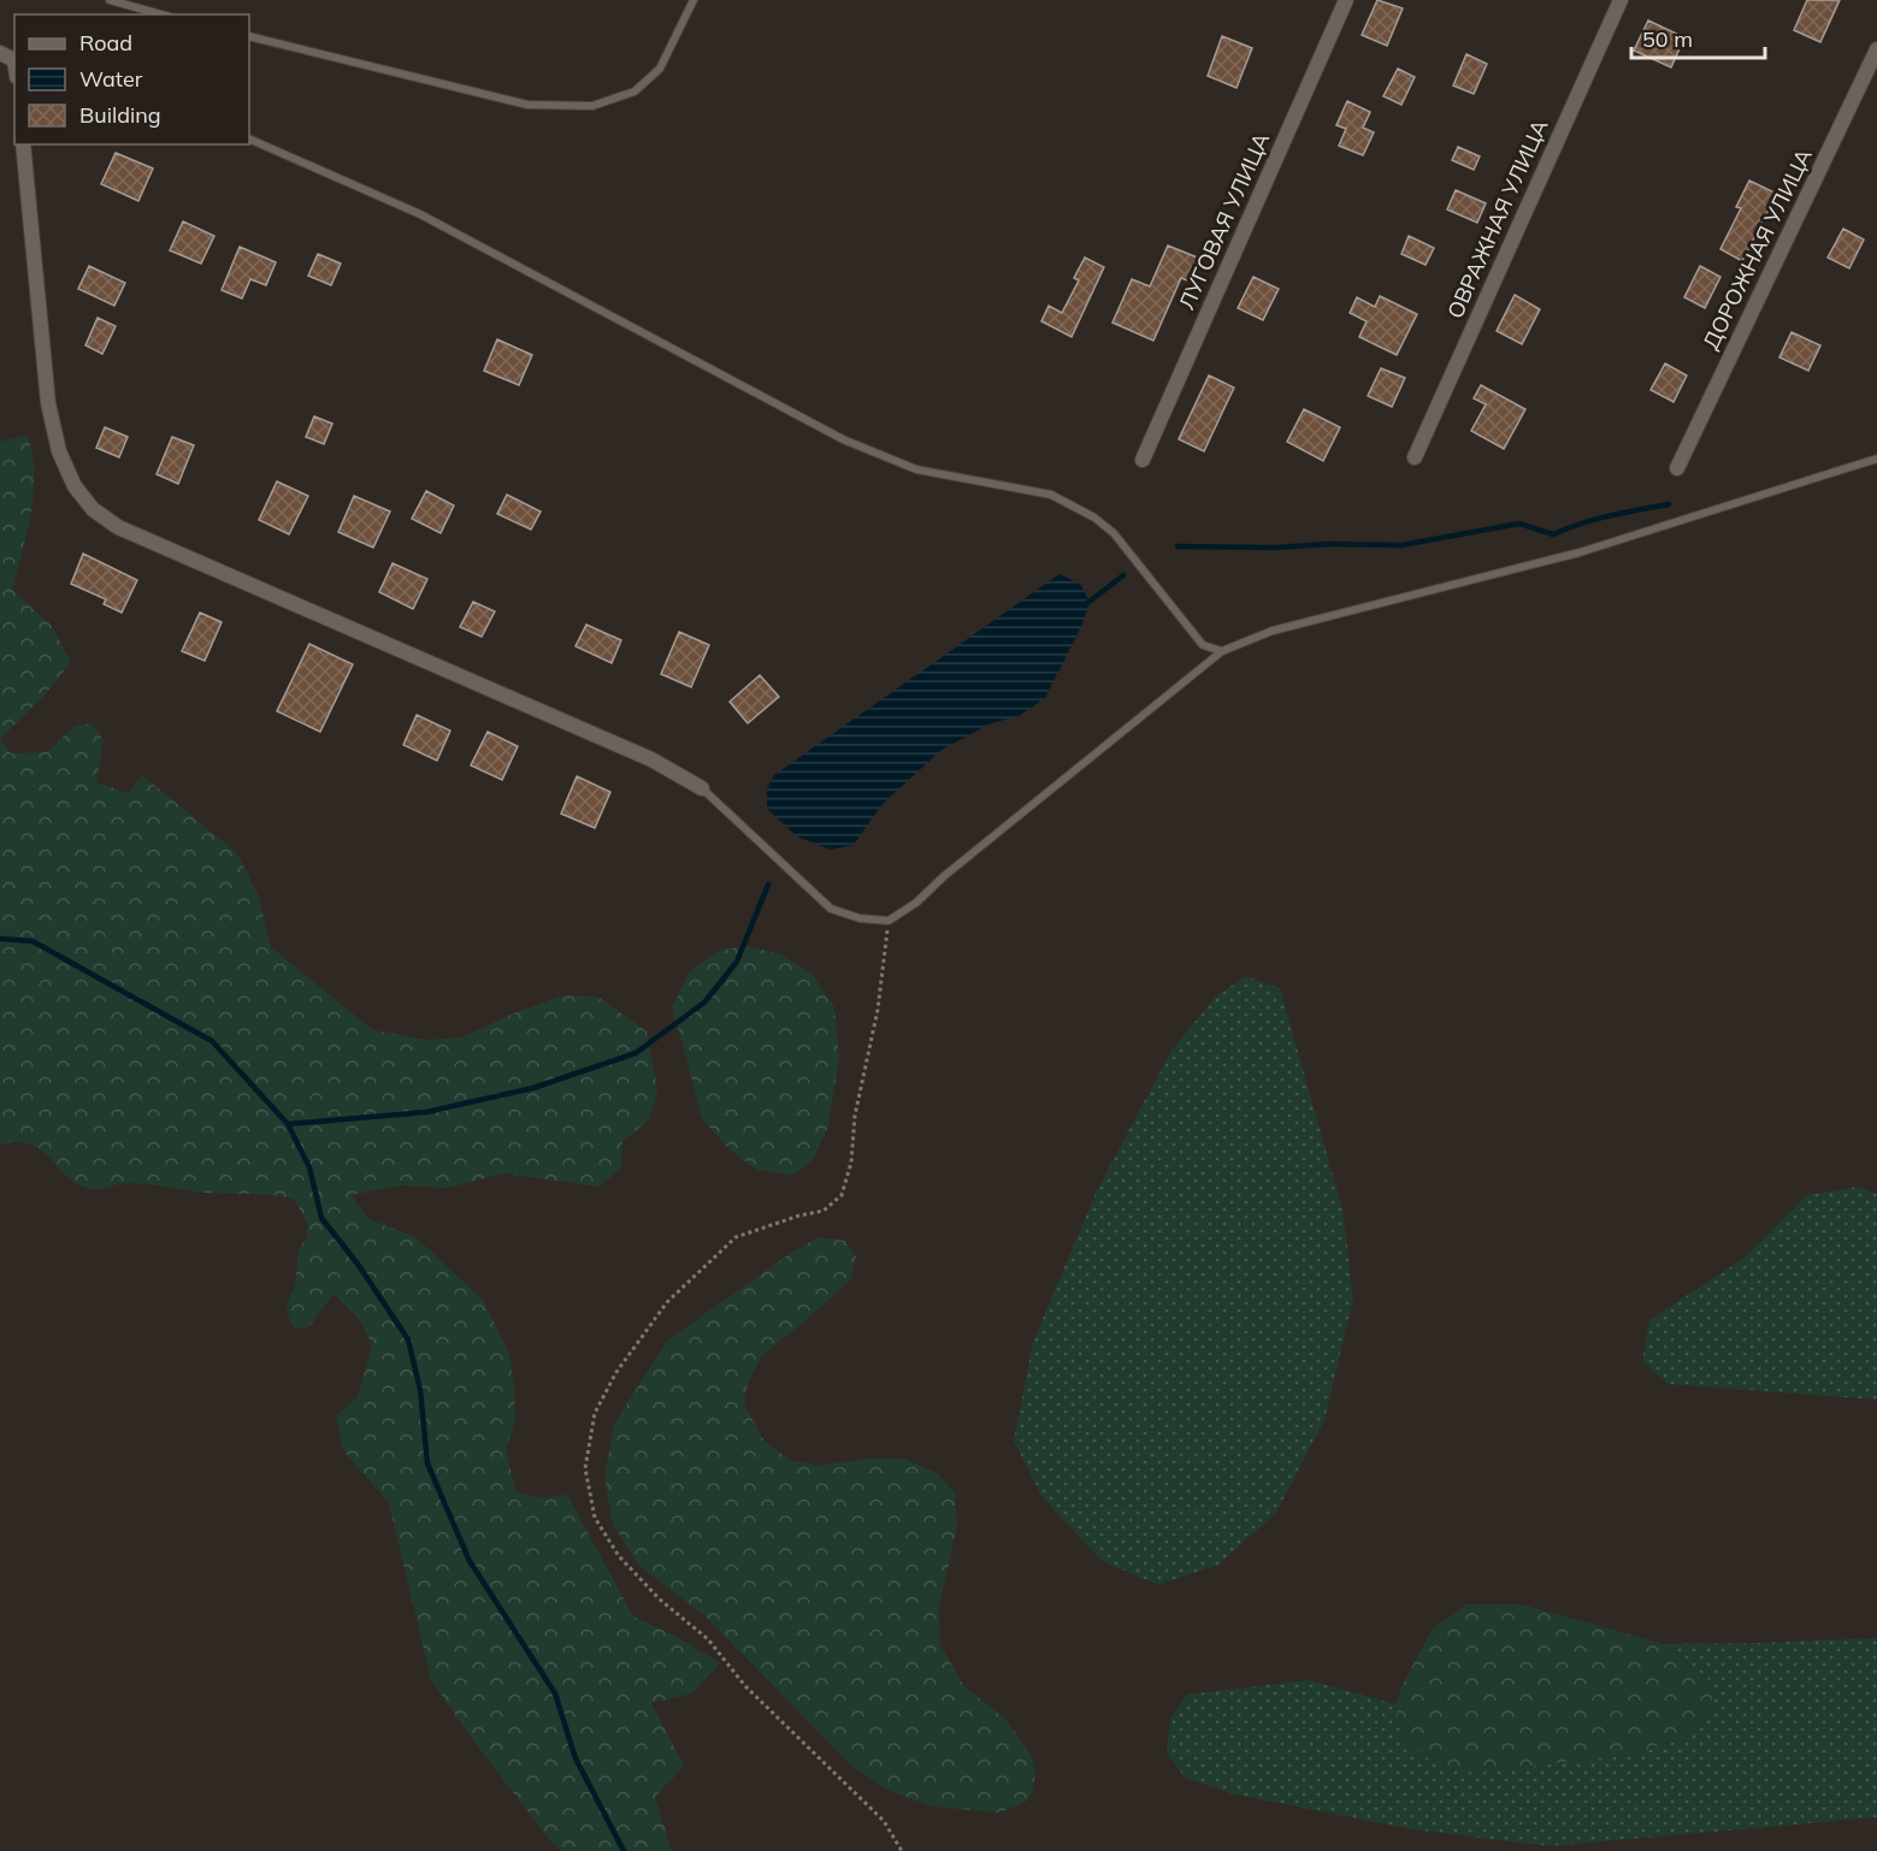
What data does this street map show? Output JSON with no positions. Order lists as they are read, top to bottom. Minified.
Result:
{"streets":{"street":["ОВРАЖНАЯ УЛИЦА","ЛУГОВАЯ УЛИЦА","ДОРОЖНАЯ УЛИЦА"]},"legend":["Road","Water","Building"],"scale_bar":"50 m"}
